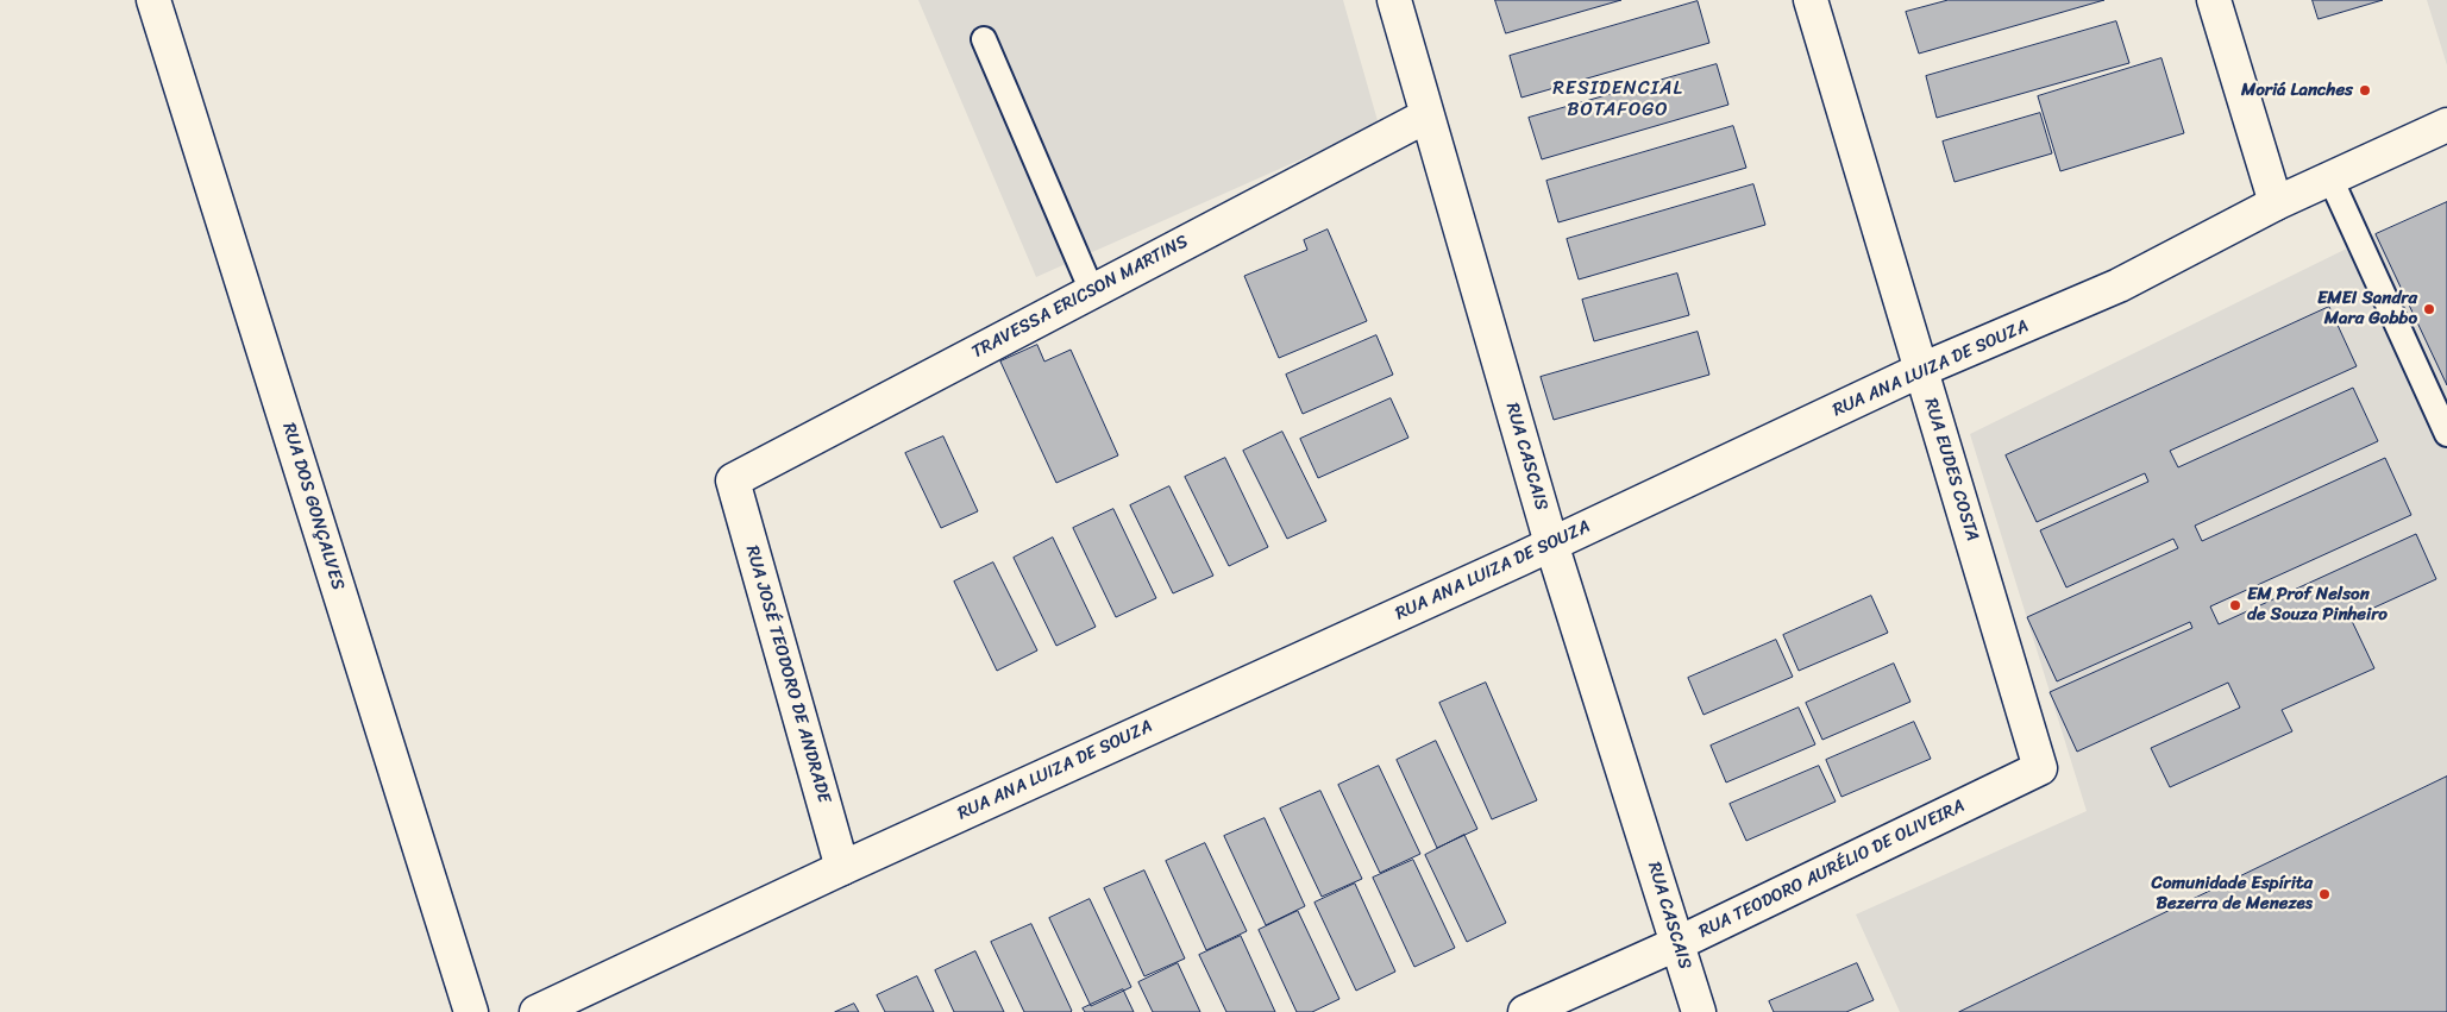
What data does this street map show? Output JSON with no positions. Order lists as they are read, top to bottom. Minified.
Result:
{"streets":{"street":["TRAVESSA ERICSON MARTINS","RUA ANA LUIZA DE SOUZA","RUA CASCAIS","RUA EUDES COSTA","RUA DOS GONÇALVES","RUA JOSÉ TEODORO DE ANDRADE","RUA TEODORO AURÉLIO DE OLIVEIRA"]},"crossings":[["TRAVESSA ERICSON MARTINS","RUA CASCAIS"],["TRAVESSA ERICSON MARTINS","RUA JOSÉ TEODORO DE ANDRADE"],["RUA ANA LUIZA DE SOUZA","RUA CASCAIS"],["RUA ANA LUIZA DE SOUZA","RUA EUDES COSTA"],["RUA ANA LUIZA DE SOUZA","RUA JOSÉ TEODORO DE ANDRADE"],["RUA CASCAIS","RUA TEODORO AURÉLIO DE OLIVEIRA"],["RUA EUDES COSTA","RUA TEODORO AURÉLIO DE OLIVEIRA"]],"districts":["RESIDENCIAL BOTAFOGO"],"places":["Moriá Lanches","EMEI Sandra Mara Gobbo","EM Prof Nelson de Souza Pinheiro","Comunidade Espírita Bezerra de Menezes"]}
